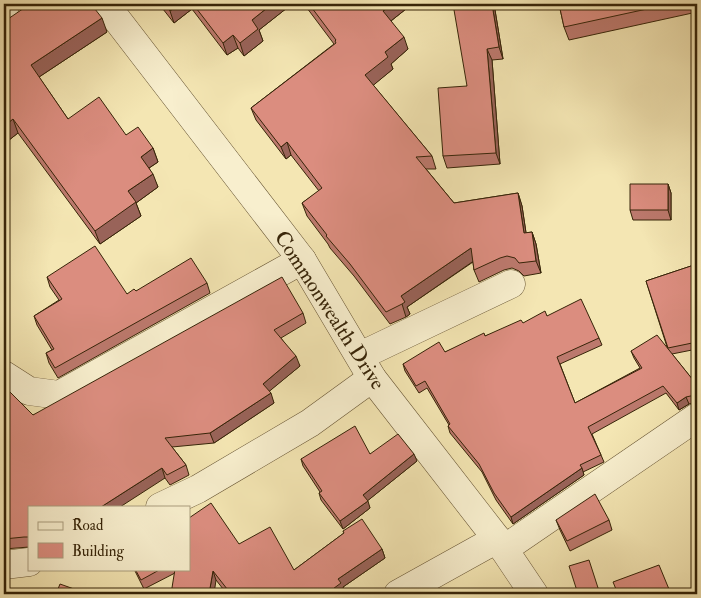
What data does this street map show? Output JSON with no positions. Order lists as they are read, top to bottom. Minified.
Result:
{"streets":{"street":["Commonwealth Drive"]},"legend":["Road","Building"]}
